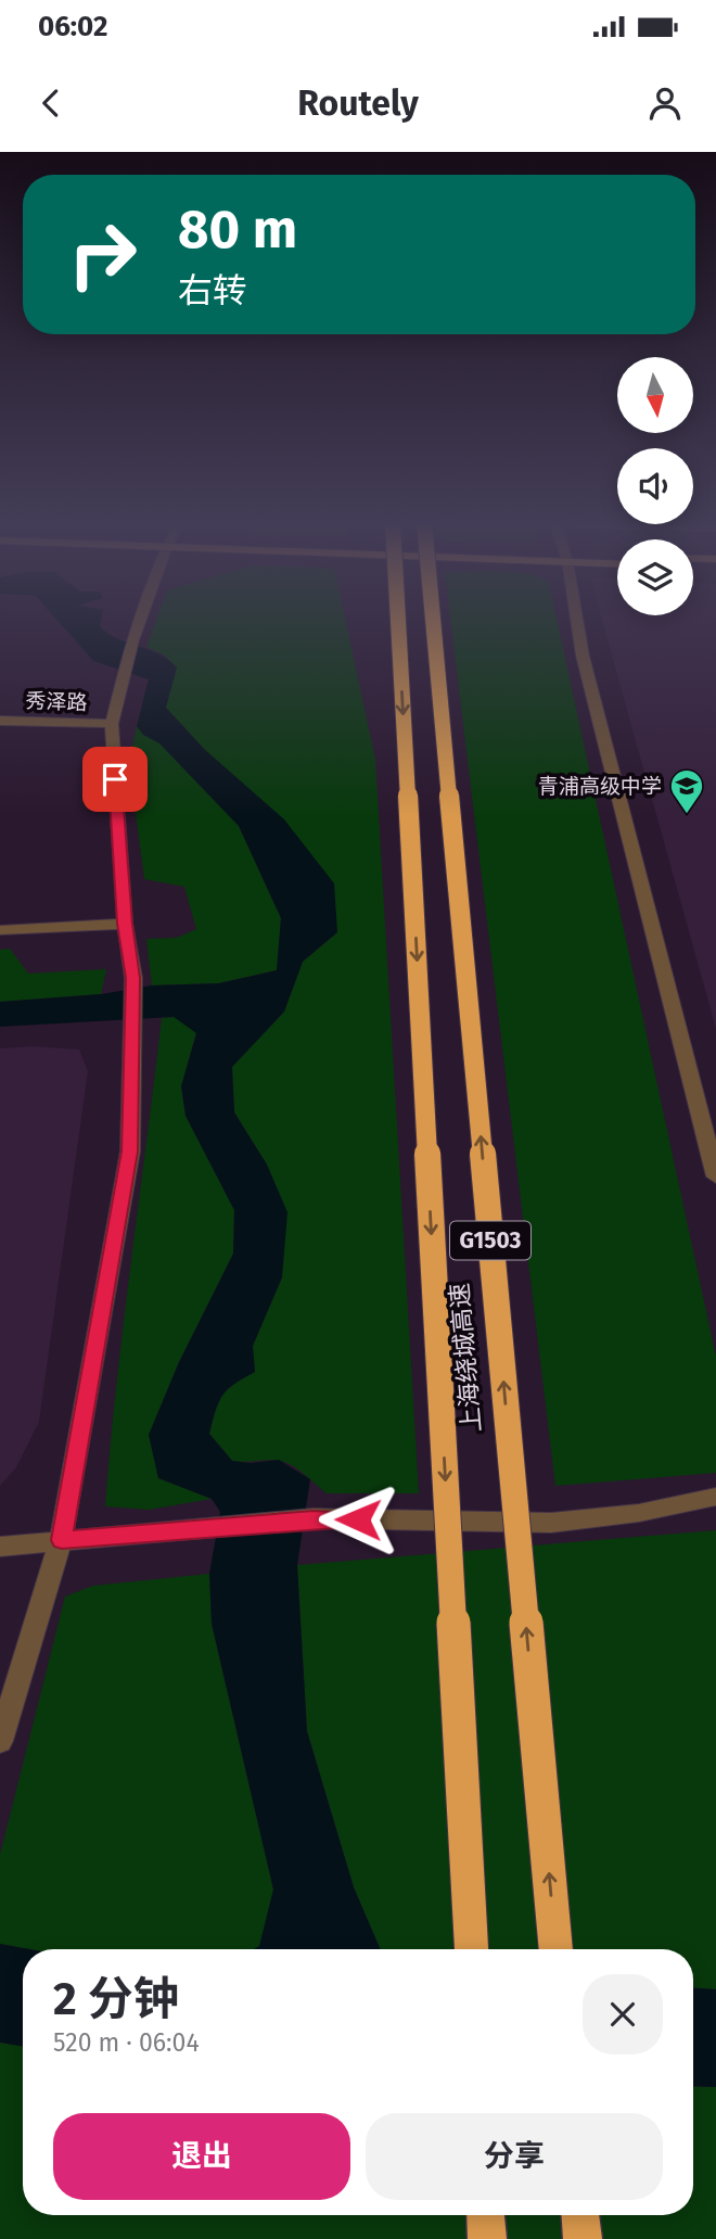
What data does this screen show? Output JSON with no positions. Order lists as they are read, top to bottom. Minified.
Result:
{"streets":{"highway":["G1503","上海绕城高速"],"street":["秀泽路"]},"places":{"school or university":["青浦高级中学"]},"north":"bottom","page":{"status":"06:02","header":"Routely","turn":["80 m","右转"],"heading":["2 分钟","520 m · 06:04"],"buttons":["退出","分享"]}}
